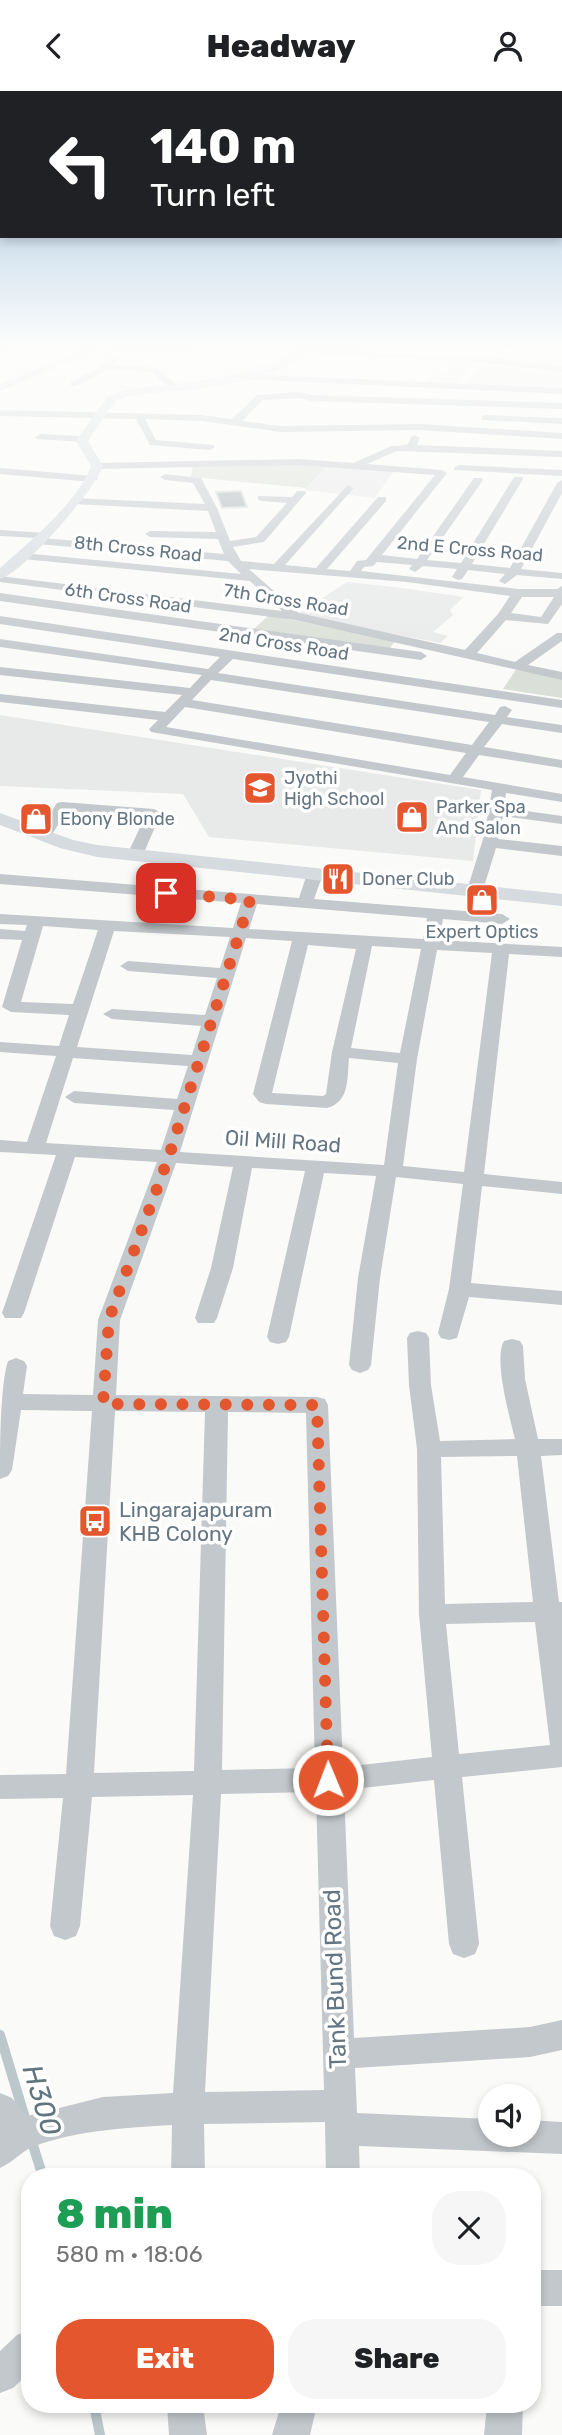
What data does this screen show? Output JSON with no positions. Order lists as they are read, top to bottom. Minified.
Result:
{"streets":{"street":["8th Cross Road","2nd E Cross Road","6th Cross Road","7th Cross Road","2nd Cross Road","Oil Mill Road","Tank Bund Road"]},"crossings":[["6th Cross Road","7th Cross Road"]],"water":["H300"],"places":{"school or university":["Jyothi High School"],"shop":["Parker Spa And Salon","Ebony Blonde","Expert Optics"],"restaurant":["Doner Club"],"bus stop":["Lingarajapuram KHB Colony"]},"page":{"header":"Headway","turn":["140 m","Turn left"],"heading":["8 min","580 m · 18:06"],"buttons":["Exit","Share"]}}
